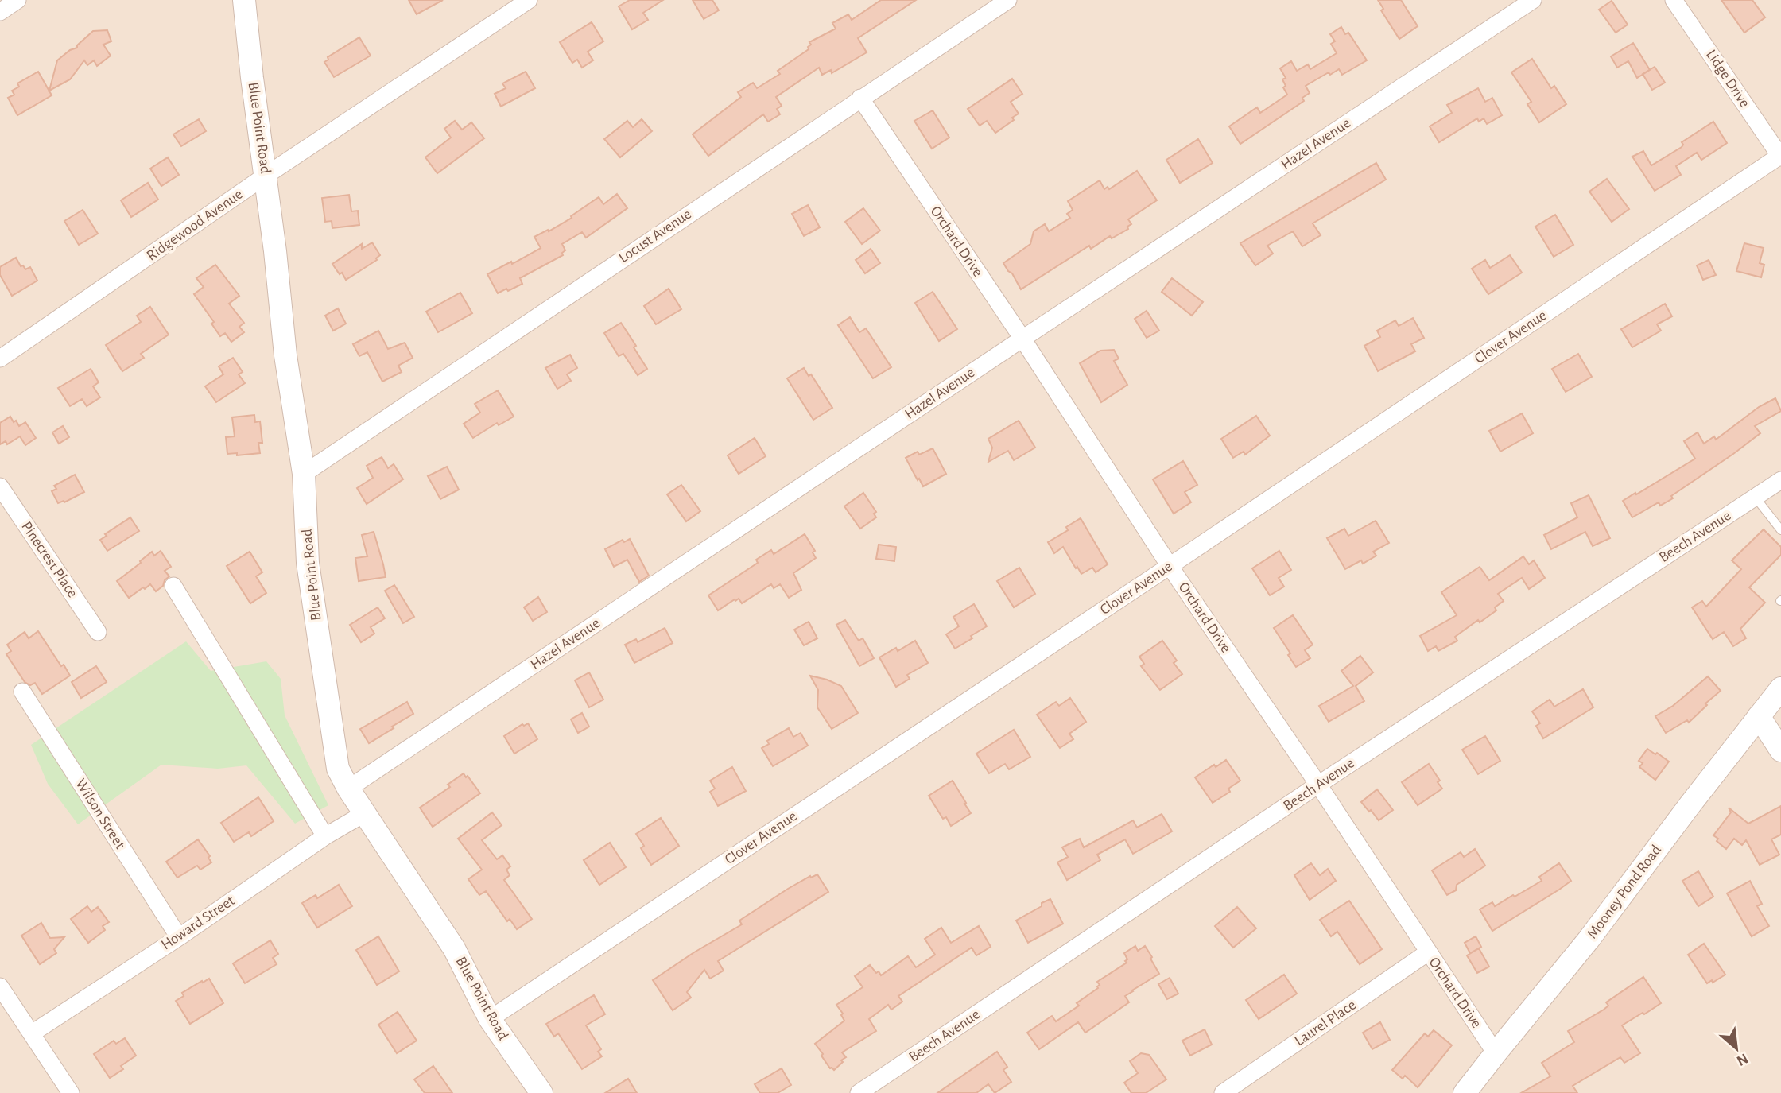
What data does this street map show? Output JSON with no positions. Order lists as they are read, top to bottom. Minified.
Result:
{"streets":{"street":["Lidge Drive","Blue Point Road","Hazel Avenue","Ridgewood Avenue","Locust Avenue","Orchard Drive","Clover Avenue","Beech Avenue","Pinecrest Place","Wilson Street","Mooney Pond Road","Howard Street","Laurel Place"]},"crossings":[["Lidge Drive","Clover Avenue"],["Blue Point Road","Hazel Avenue"],["Blue Point Road","Ridgewood Avenue"],["Blue Point Road","Locust Avenue"],["Blue Point Road","Clover Avenue"],["Blue Point Road","Howard Street"],["Hazel Avenue","Orchard Drive"],["Locust Avenue","Orchard Drive"],["Orchard Drive","Clover Avenue"],["Orchard Drive","Beech Avenue"],["Orchard Drive","Mooney Pond Road"],["Orchard Drive","Laurel Place"],["Wilson Street","Howard Street"]],"north":"bottom right"}
